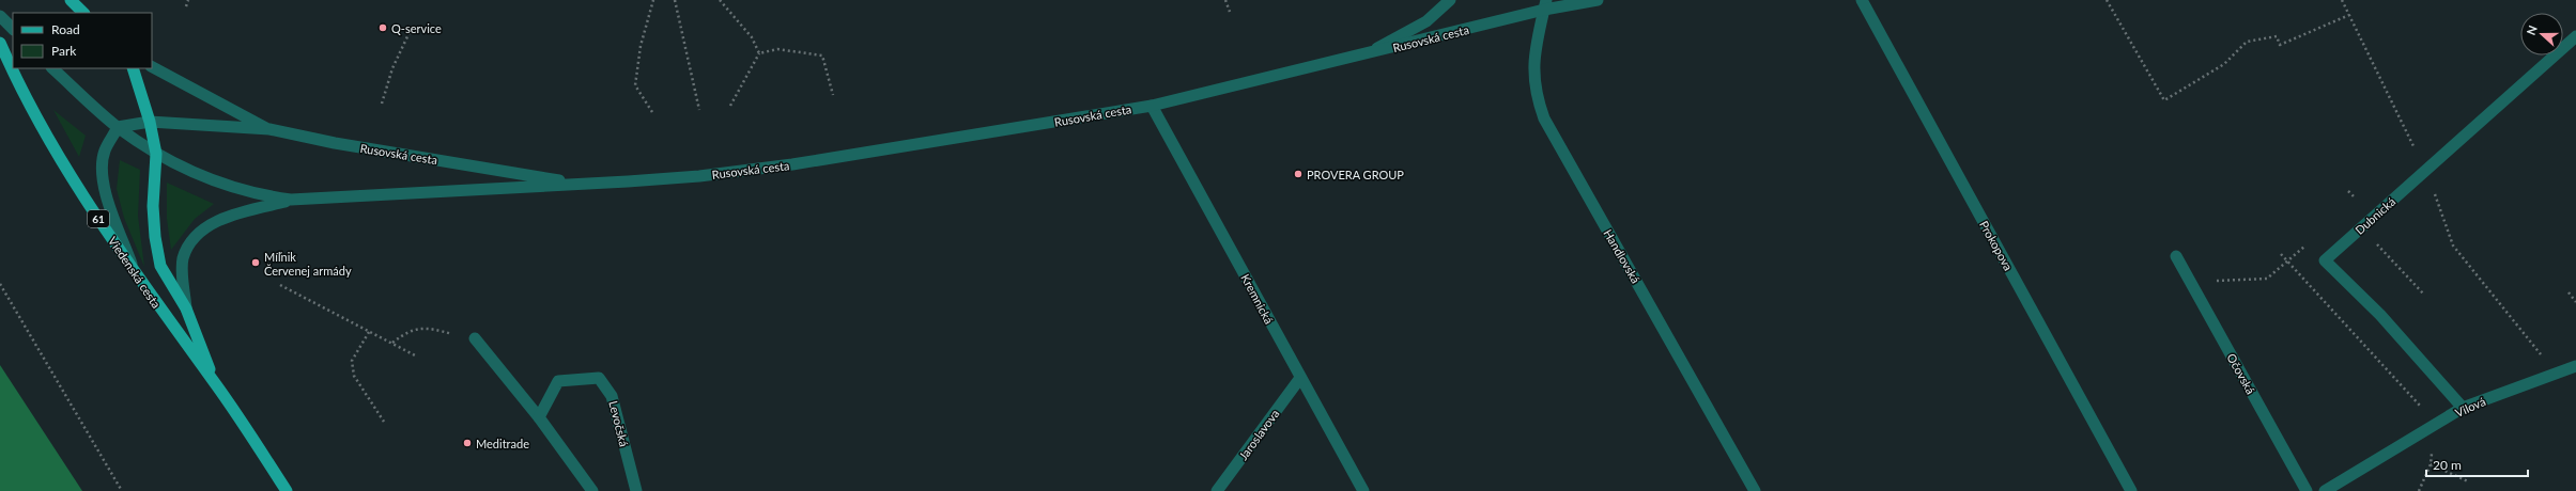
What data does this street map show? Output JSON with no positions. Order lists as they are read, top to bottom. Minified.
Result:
{"streets":{"main road":["61","Viedenská cesta"],"street":["Rusovská cesta","Dubnická","Prokopova","Handlovská","Kremnická","Očovská","Vilová","Levočská","Jaroslavova"]},"crossings":[["Rusovská cesta","Handlovská"],["Rusovská cesta","Viedenská cesta"],["Rusovská cesta","Kremnická"],["Dubnická","Vilová"],["Kremnická","Jaroslavova"]],"places":["Q-service","PROVERA GROUP","Míľnik Červenej armády","Meditrade"],"legend":["Road","Park"],"scale_bar":"20 m","north":"left"}
